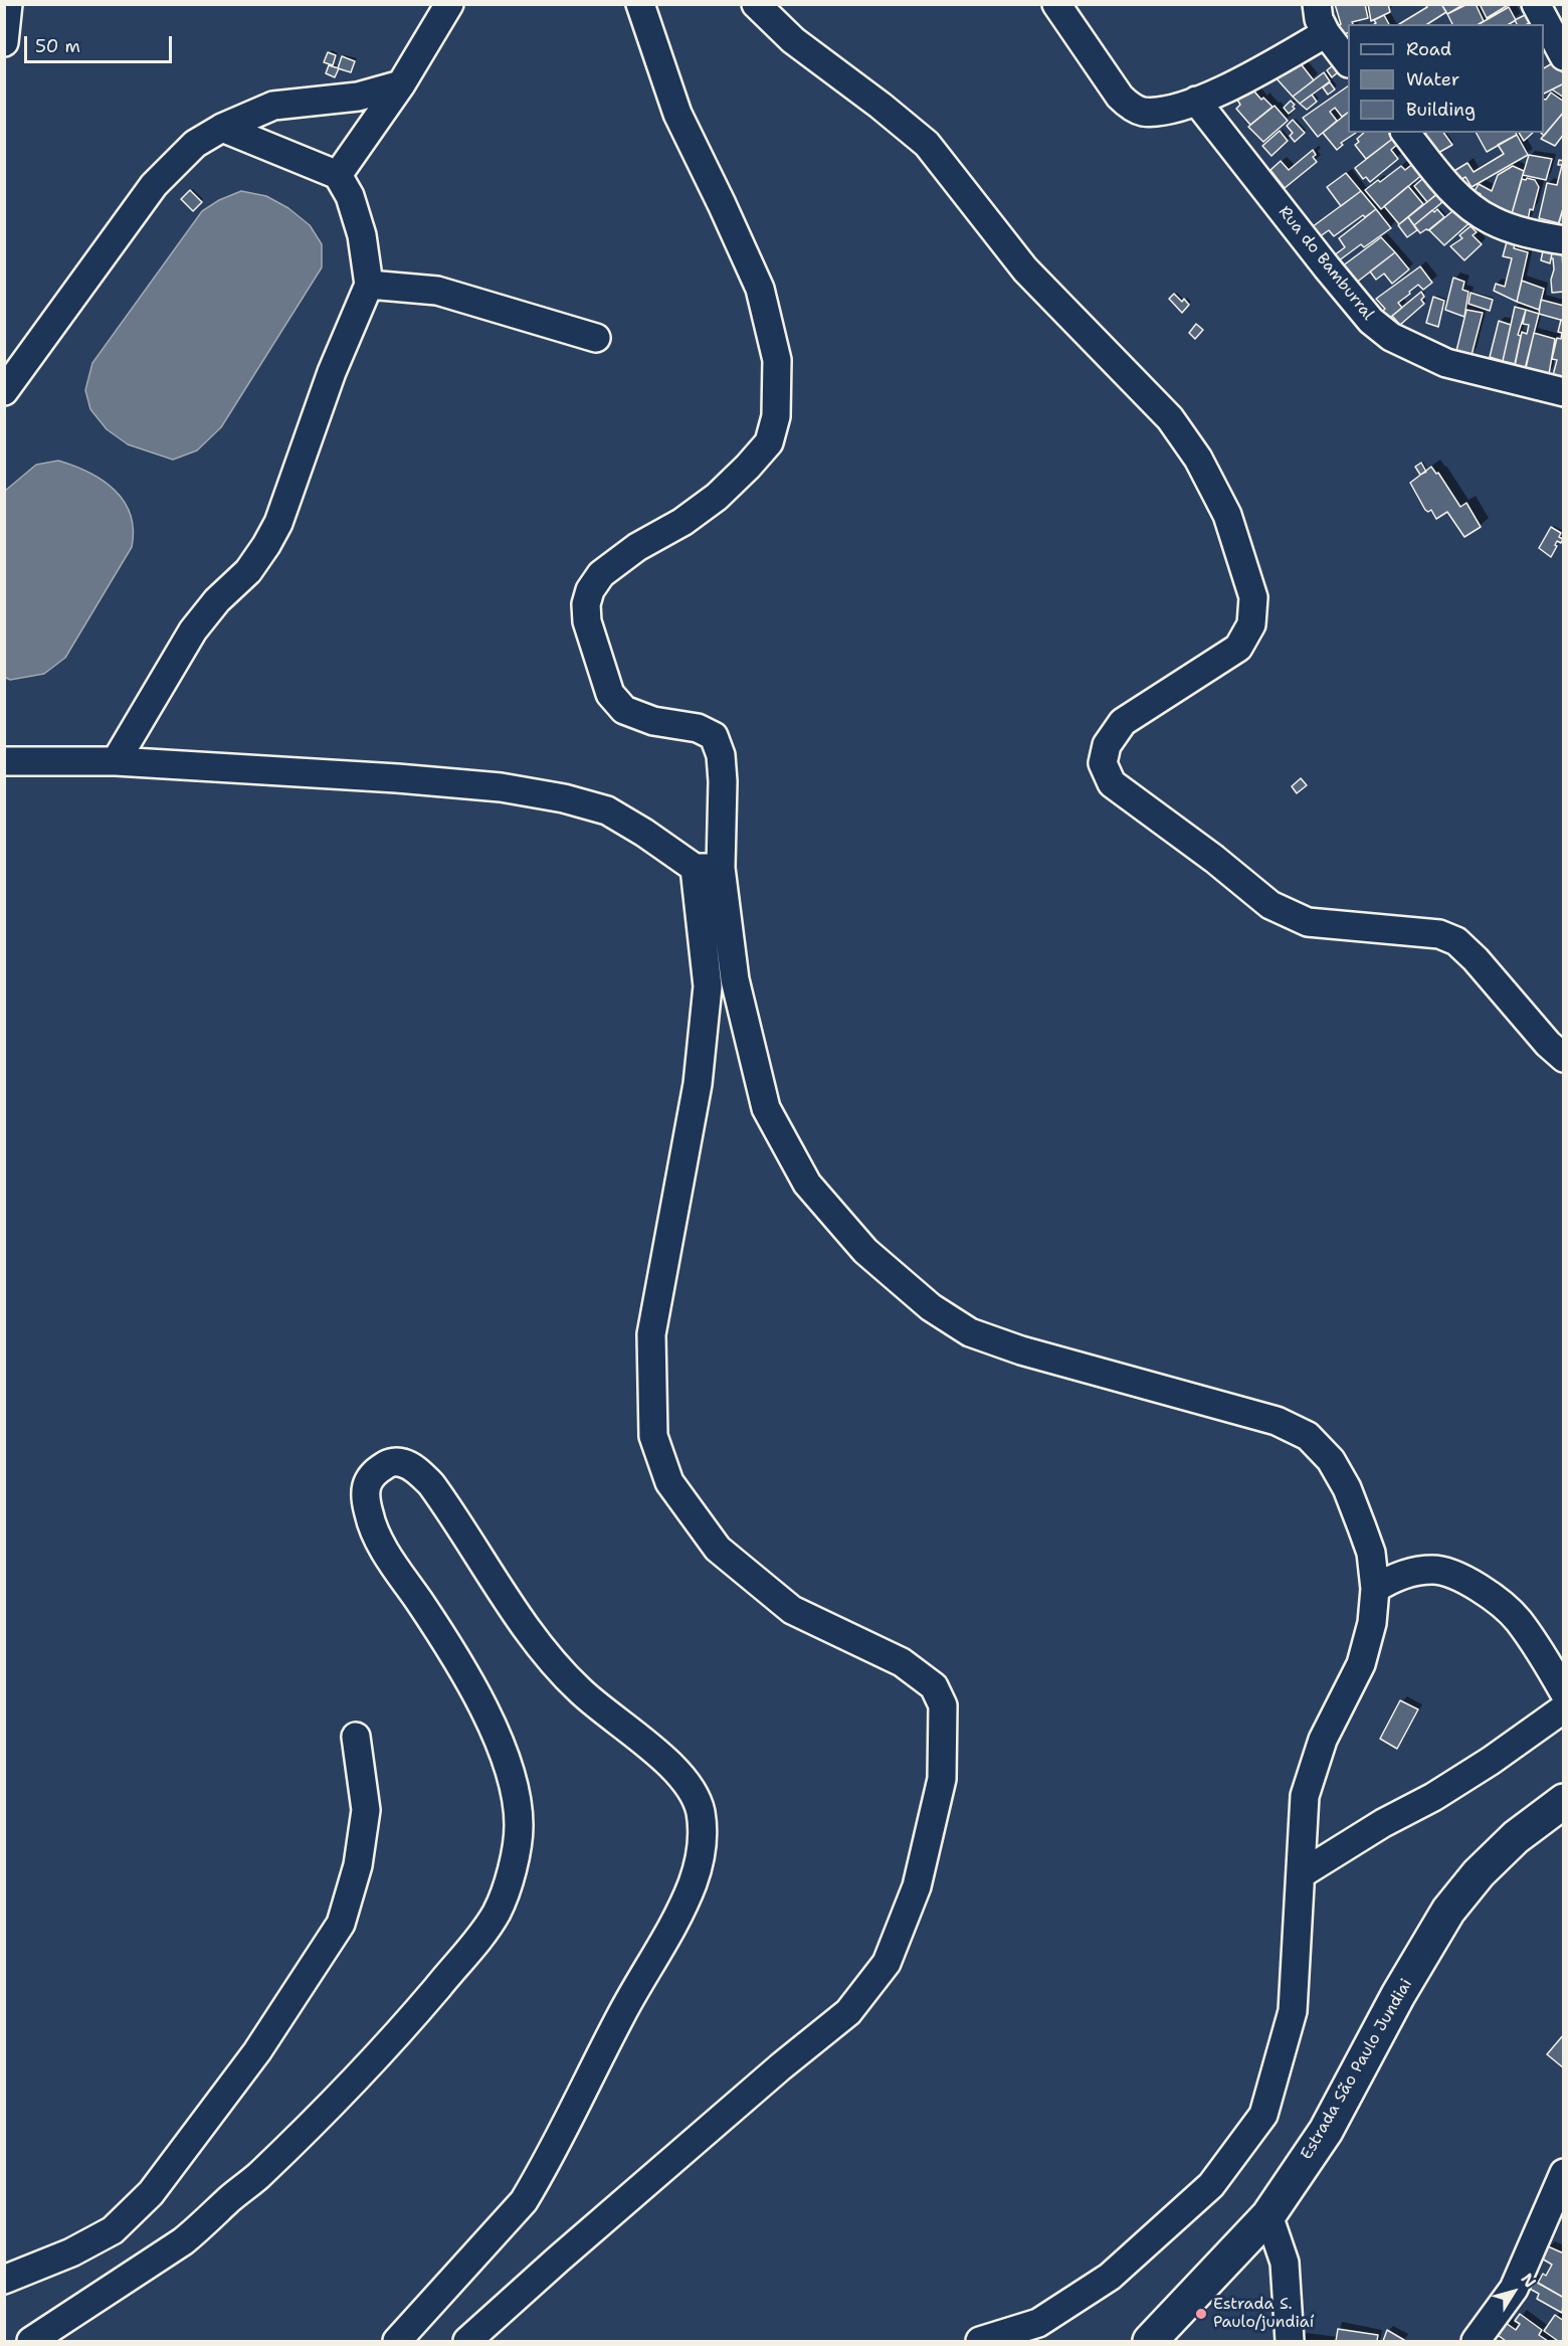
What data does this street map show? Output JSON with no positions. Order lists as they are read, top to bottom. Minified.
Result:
{"streets":{"main road":["Estrada São Paulo Jundiai"],"street":["Rua do Bamburral"]},"places":["Estrada S. Paulo/jundiaí"],"legend":["Road","Water","Building"],"scale_bar":"50 m","north":"top right"}
